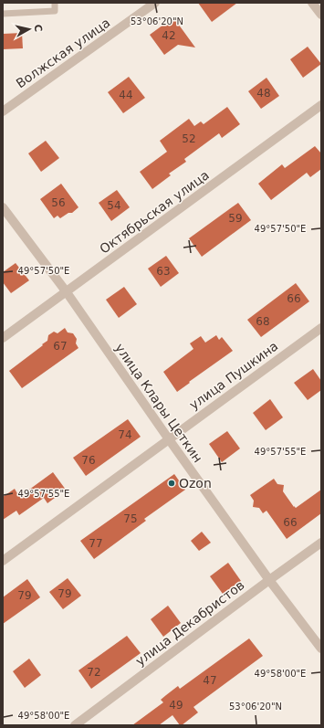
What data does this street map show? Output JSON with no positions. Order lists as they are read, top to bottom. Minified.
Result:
{"streets":{"street":["Волжская улица","Октябрьская улица","улица Пушкина","улица Клары Цеткин","улица Декабристов"]},"crossings":[["Октябрьская улица","улица Клары Цеткин"],["улица Пушкина","улица Клары Цеткин"],["улица Клары Цеткин","улица Декабристов"]],"places":["Ozon"],"house_numbers":["42","48","44","52","56","54","59","63","66","68","67","74","76","75","66","77","79","79","72","47","49"],"north":"right","coordinates":["53°06'20\"N","49°57'50\"E","49°57'55\"E","49°58'00\"E"]}
